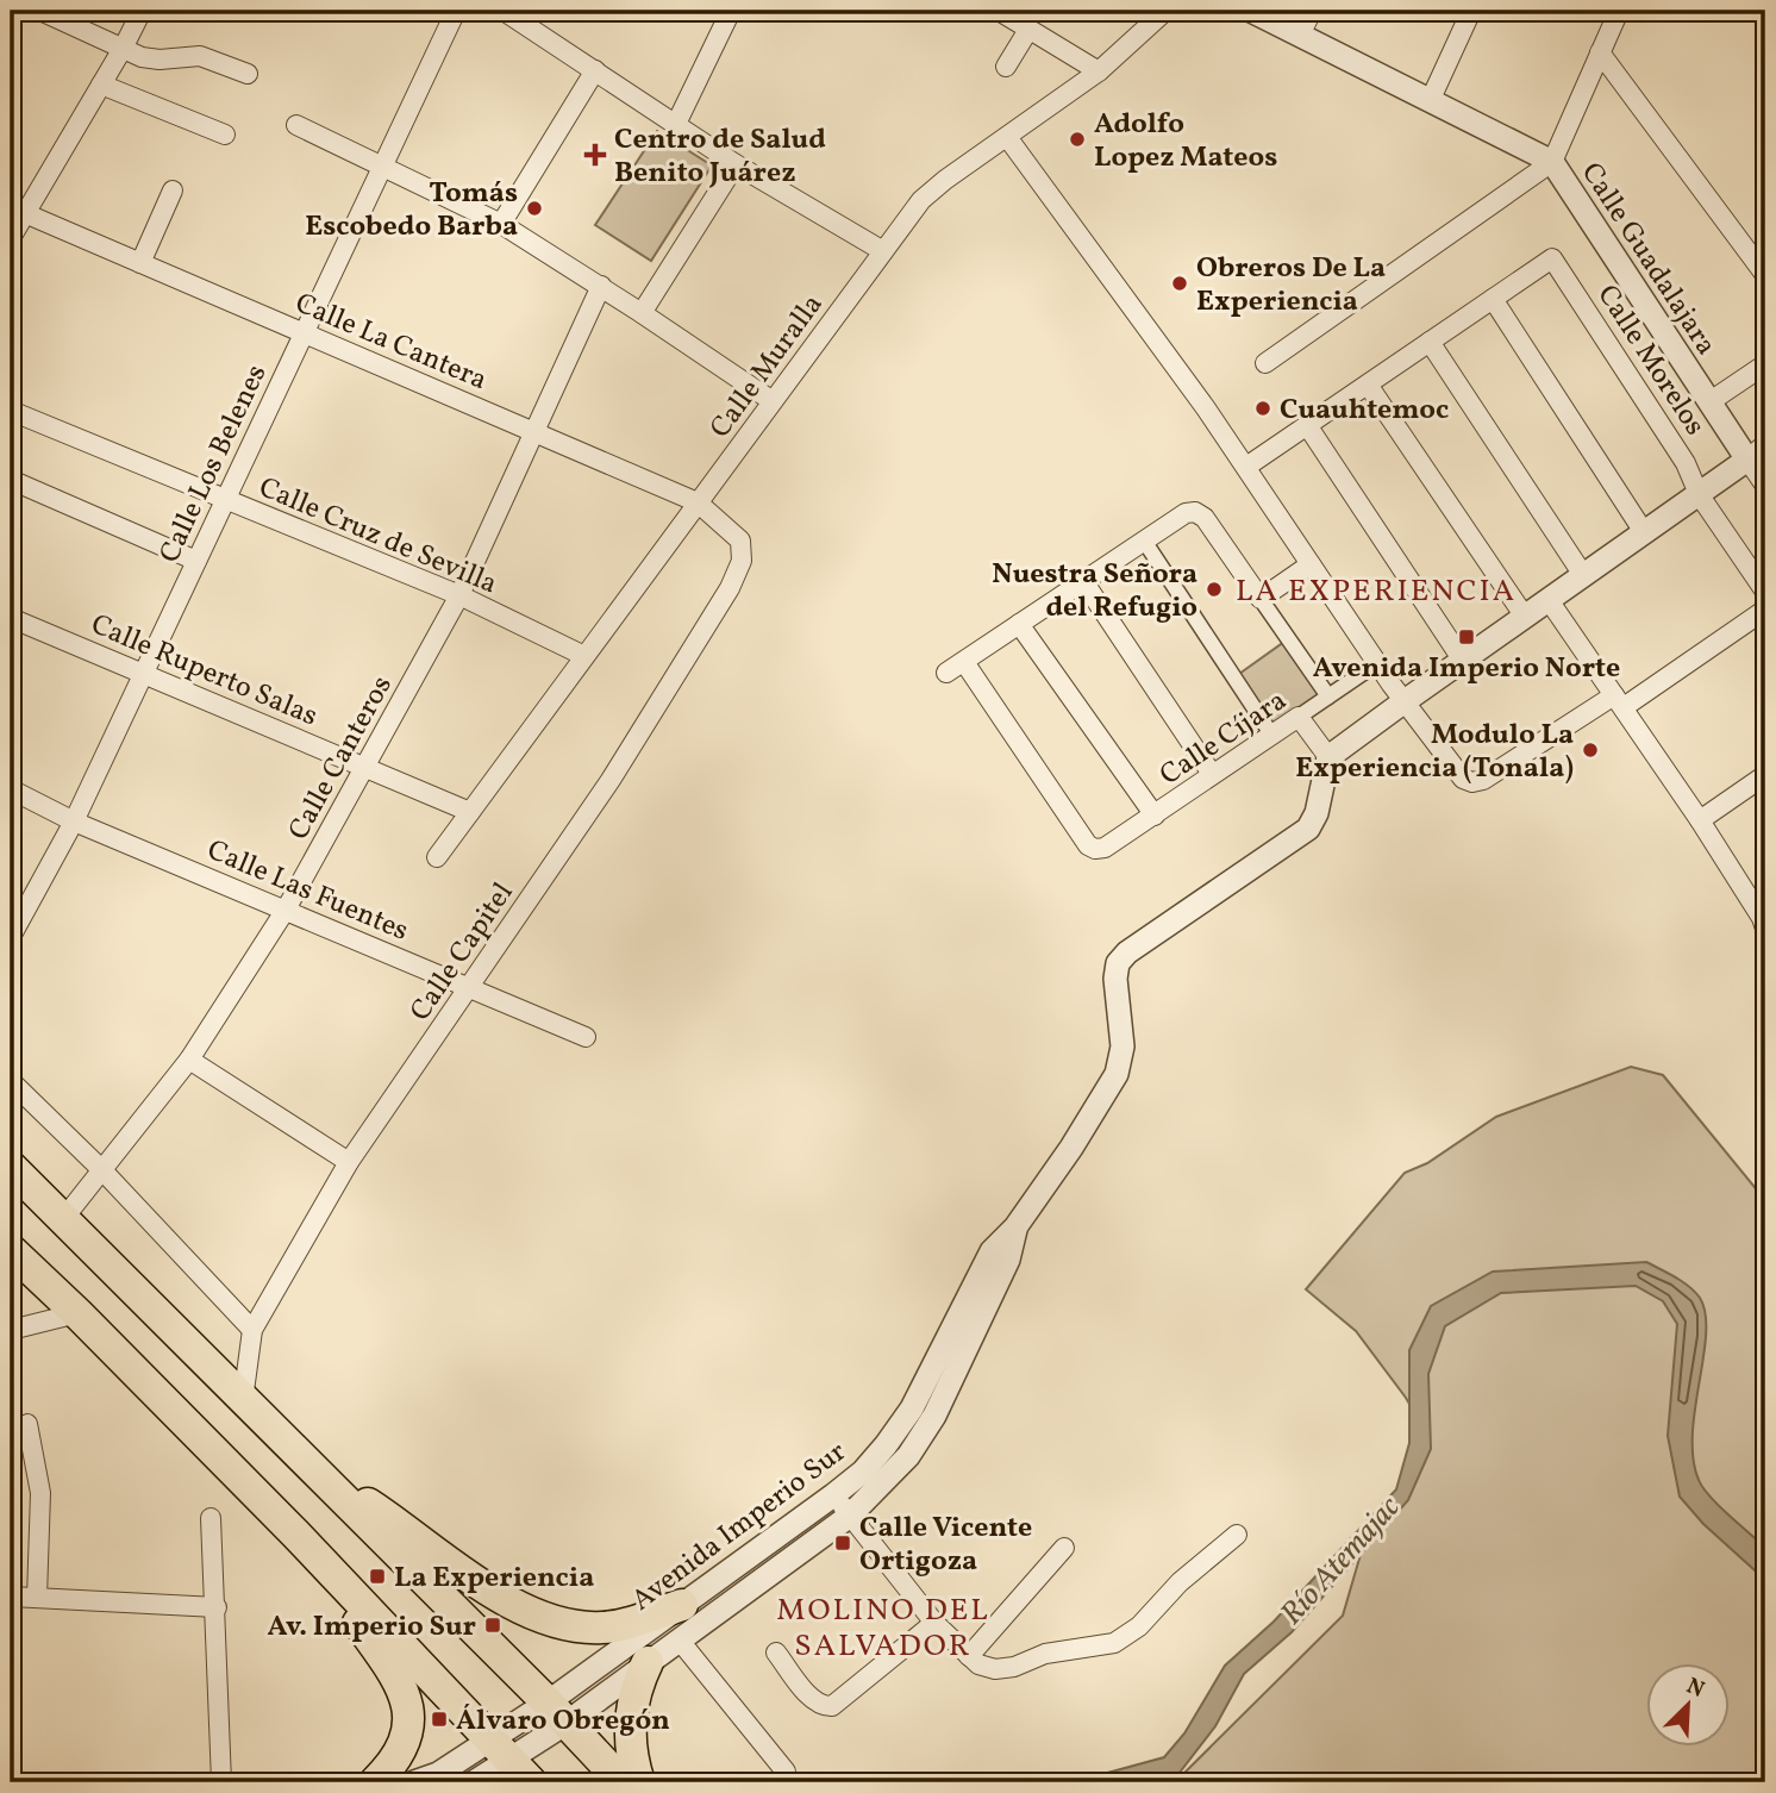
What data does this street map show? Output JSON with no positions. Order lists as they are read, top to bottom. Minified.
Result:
{"streets":{"street":["Calle Guadalajara","Calle La Cantera","Calle Morelos","Calle Muralla","Calle Los Belenes","Calle Cruz de Sevilla","Calle Ruperto Salas","Calle Cíjara","Calle Canteros","Calle Las Fuentes","Calle Capitel","Avenida Imperio Sur"]},"crossings":[["Calle La Cantera","Calle Muralla"],["Calle La Cantera","Calle Los Belenes"],["Calle La Cantera","Calle Canteros"],["Calle La Cantera","Calle Capitel"],["Calle Muralla","Calle Cruz de Sevilla"],["Calle Muralla","Calle Ruperto Salas"],["Calle Los Belenes","Calle Cruz de Sevilla"],["Calle Los Belenes","Calle Ruperto Salas"],["Calle Los Belenes","Calle Las Fuentes"],["Calle Cruz de Sevilla","Calle Canteros"],["Calle Ruperto Salas","Calle Canteros"],["Calle Canteros","Calle Las Fuentes"],["Calle Las Fuentes","Calle Capitel"]],"districts":["LA EXPERIENCIA","MOLINO DEL SALVADOR"],"water":["Río Atemajac"],"places":{"other":["Adolfo Lopez Mateos","Tomás Escobedo Barba","Obreros De La Experiencia","Cuauhtemoc","Nuestra Señora del Refugio","Modulo La Experiencia (Tonala)"],"health":["Centro de Salud Benito Juárez"],"transit":["Avenida Imperio Norte","Calle Vicente Ortigoza","La Experiencia","Av. Imperio Sur","Álvaro Obregón"]},"north":"top right"}
